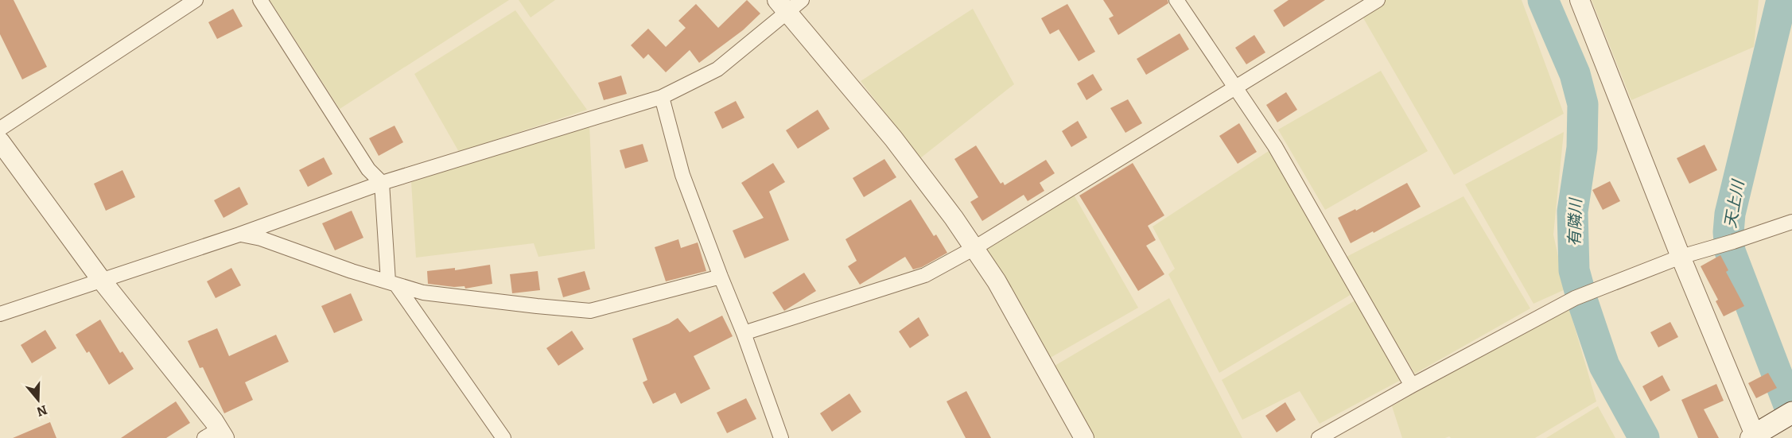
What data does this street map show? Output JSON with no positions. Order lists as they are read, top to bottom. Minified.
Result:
{"water":["天上川","有隣川"],"north":"bottom"}
